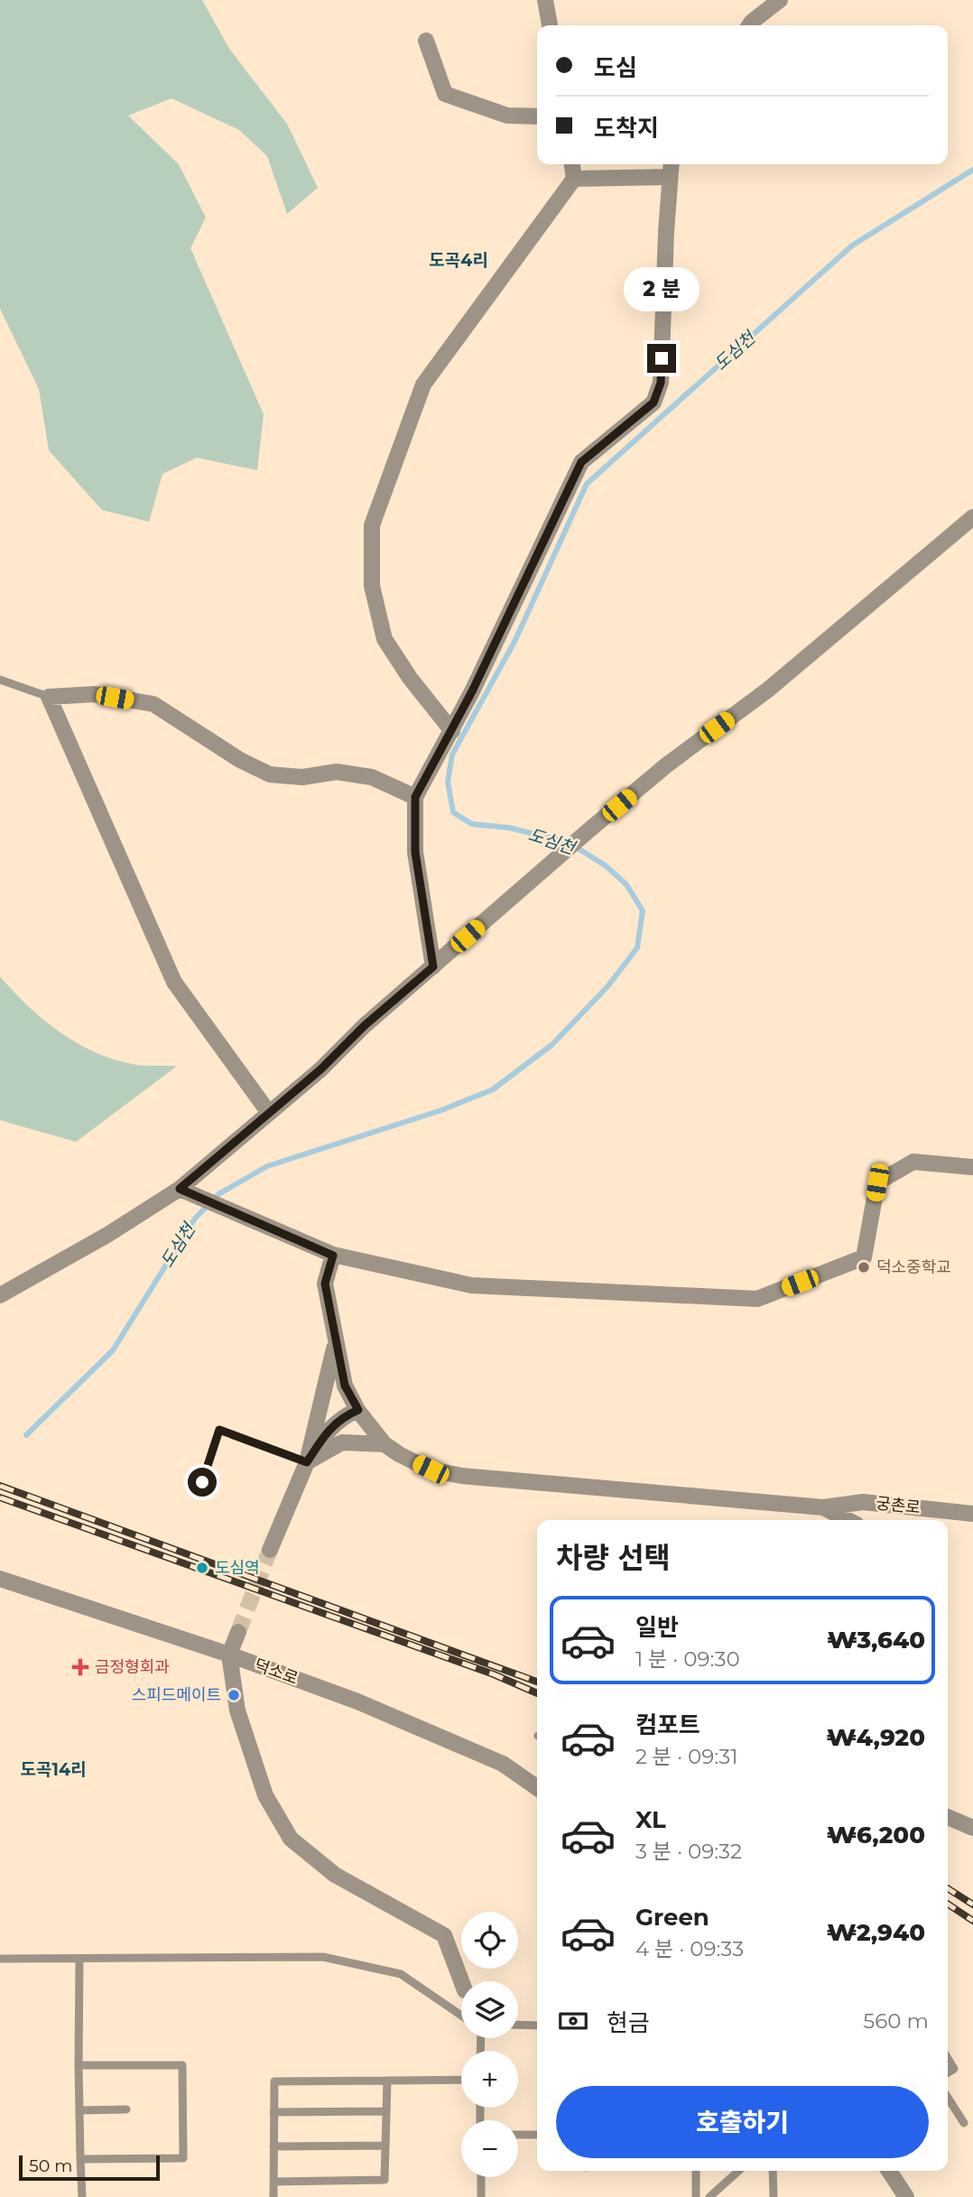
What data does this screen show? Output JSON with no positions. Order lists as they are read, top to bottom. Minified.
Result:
{"streets":{"street":["궁촌로","덕소로"]},"districts":["도곡4리","도곡14리"],"water":["도심천"],"places":{"other":["덕소중학교","도심역","스피드메이트"],"health":["금정형회과"]},"scale_bar":"50 m","page":{"banner":["도심","도착지"],"bubble":"2 분","heading":"차량 선택","list":[{"name":"일반","note":"1 분 · 09:30","value":"₩3,640"},{"name":"컴포트","note":"2 분 · 09:31","value":"₩4,920"},{"name":"XL","note":"3 분 · 09:32","value":"₩6,200"},{"name":"Green","note":"4 분 · 09:33","value":"₩2,940"}],"map_buttons":["+","−"],"pay":["현금","560 m"],"buttons":"호출하기","scale":"50 m"}}
